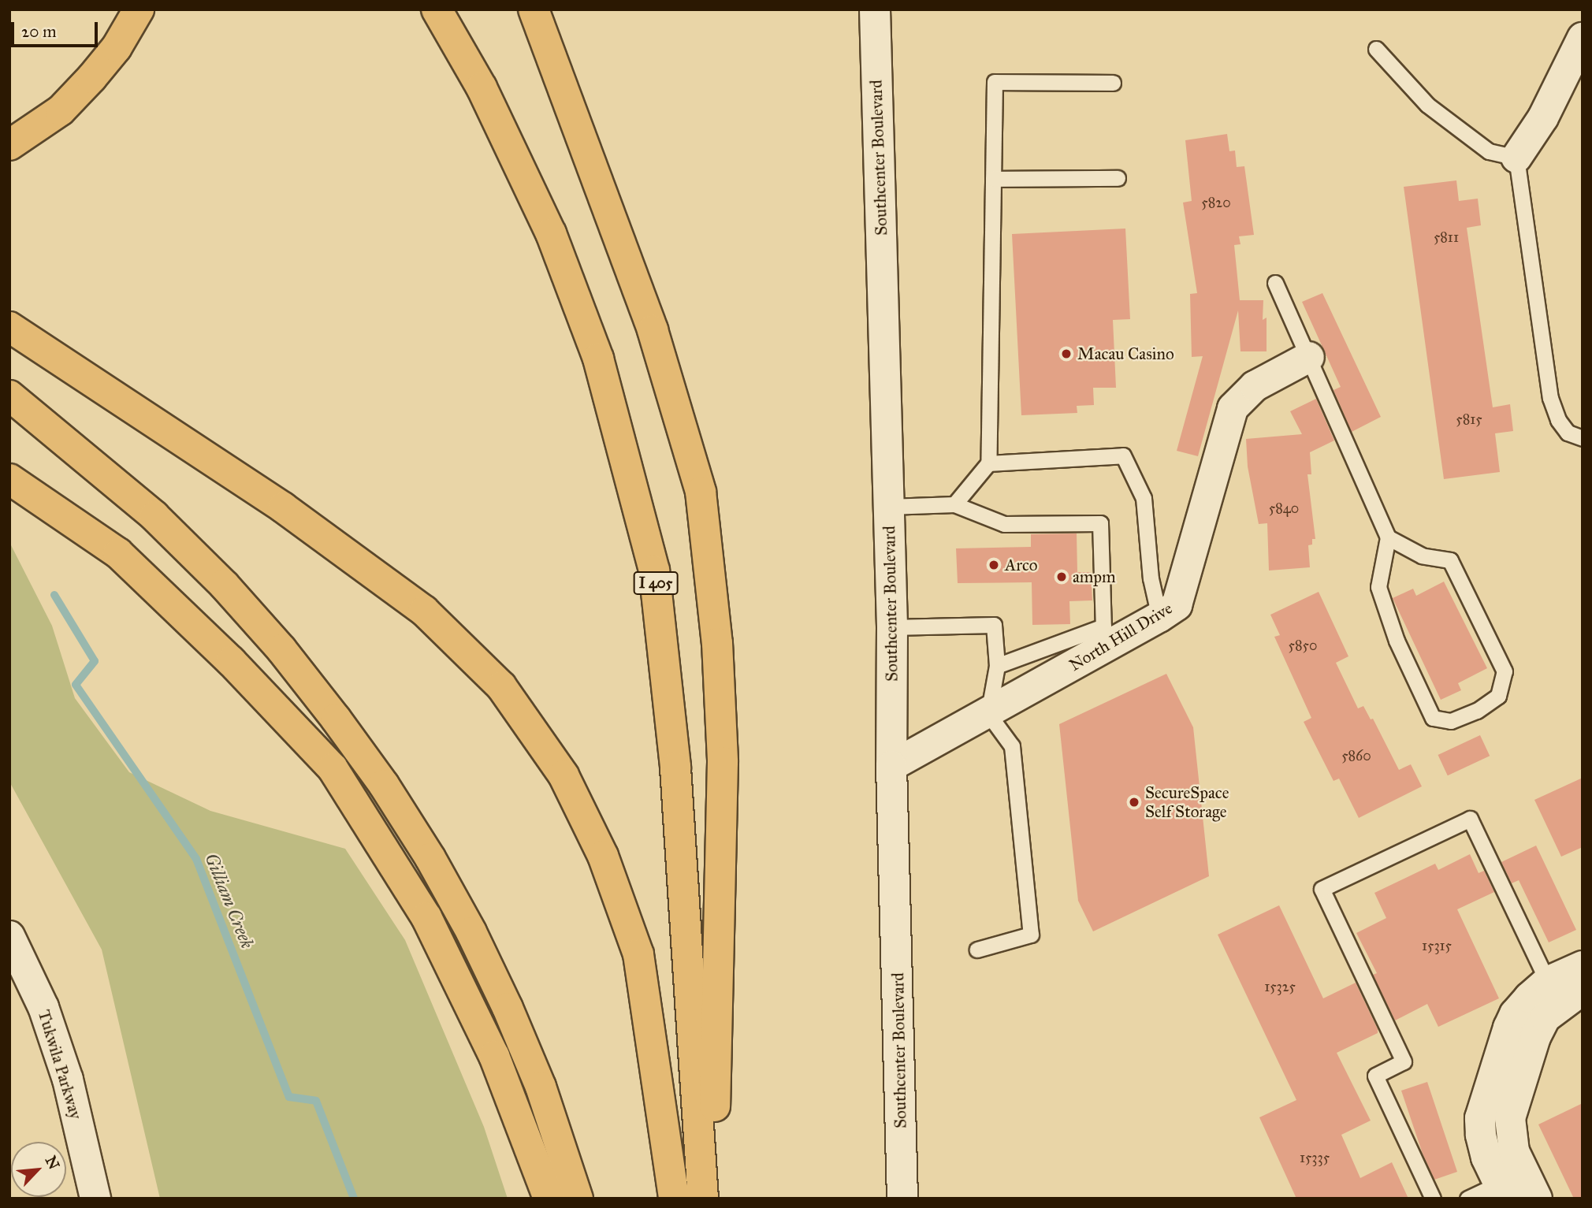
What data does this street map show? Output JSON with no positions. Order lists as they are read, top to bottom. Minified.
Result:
{"streets":{"highway":["I 405"],"main road":["Southcenter Boulevard","North Hill Drive","Tukwila Parkway"]},"crossings":[["Southcenter Boulevard","North Hill Drive"]],"water":["Gilliam Creek"],"places":["Macau Casino","Arco","ampm","SecureSpace Self Storage"],"house_numbers":["5820","5811","5815","5840","5850","5860","15315","15325","15335"],"scale_bar":"20 m","north":"top right"}
